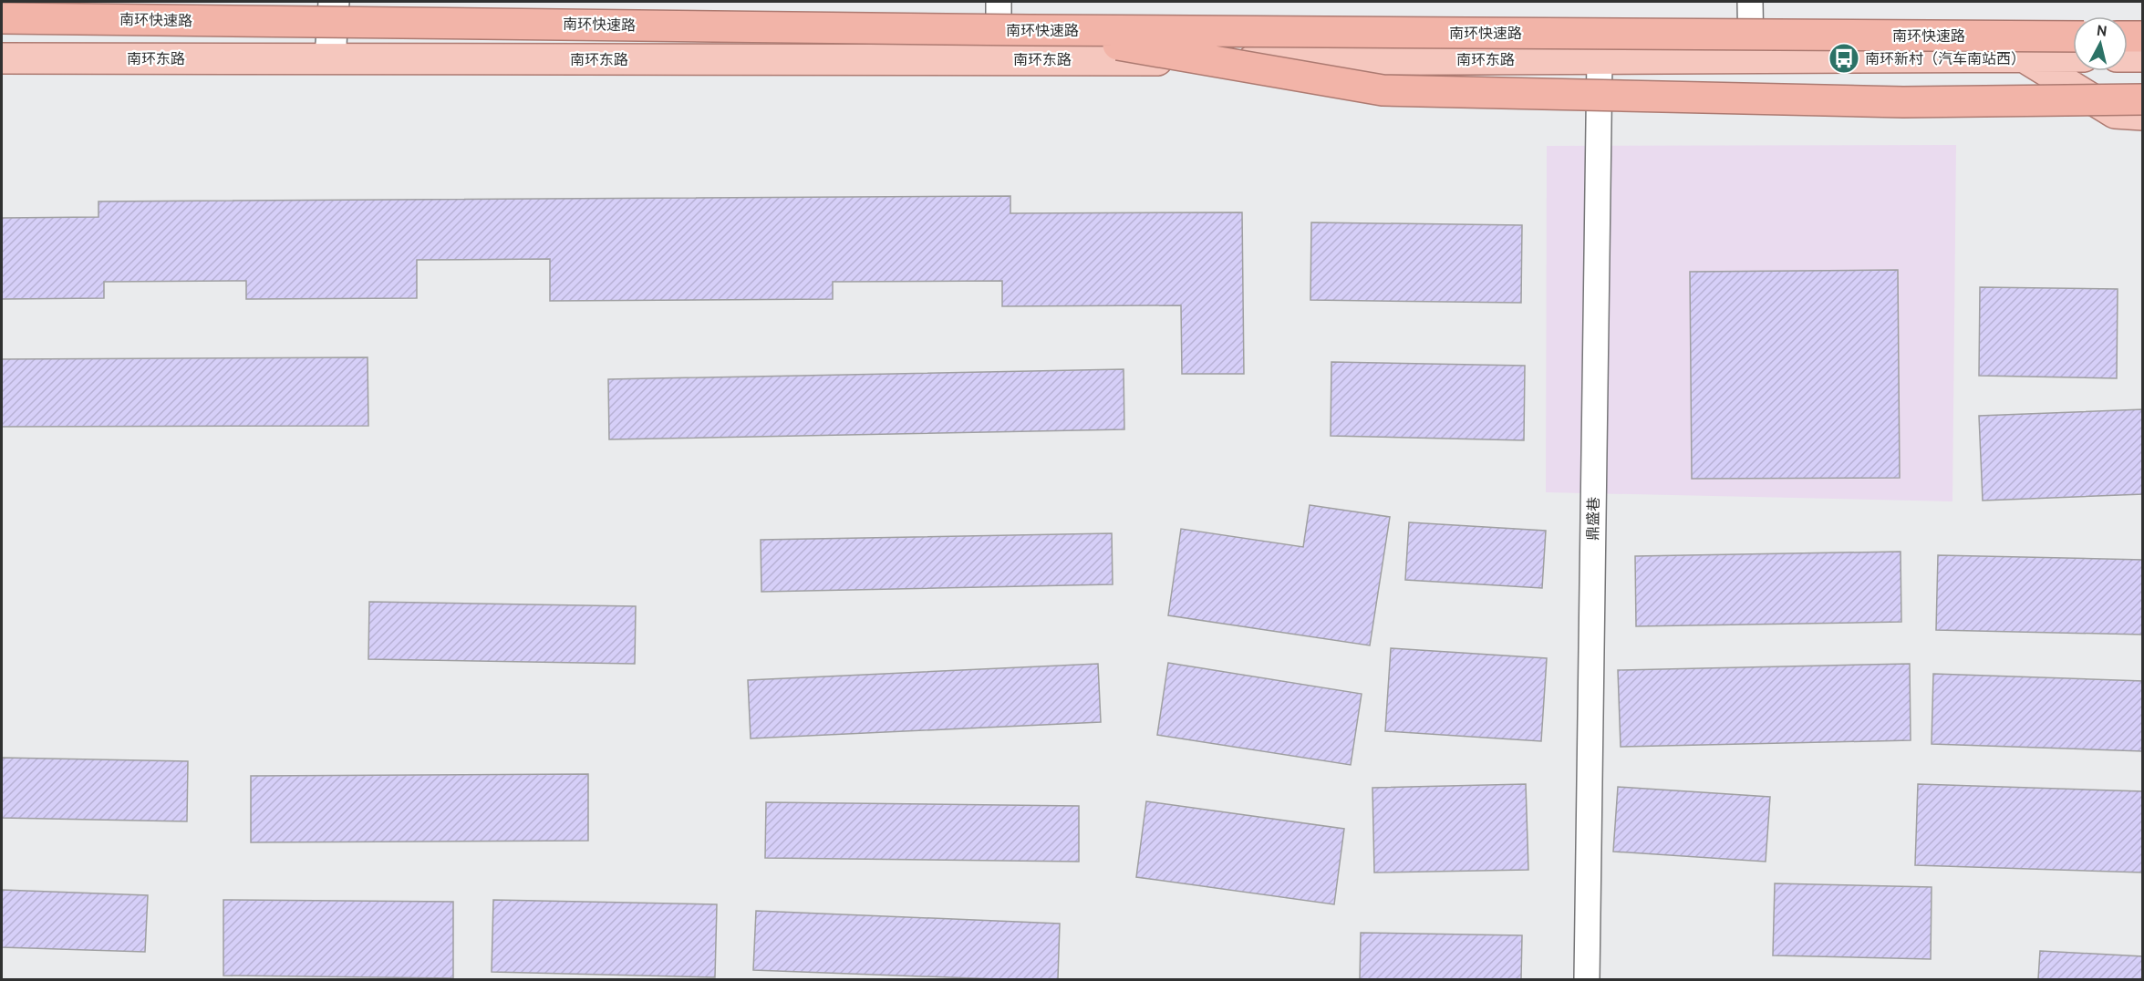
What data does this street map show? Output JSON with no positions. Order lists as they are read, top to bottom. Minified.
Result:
{"streets":{"highway":["南环快速路"],"main road":["南环东路"],"street":["鼎盛巷"]},"crossings":[["南环东路","鼎盛巷"]],"places":{"bus stop":["南环新村（汽车南站西）"]},"north":"top"}
